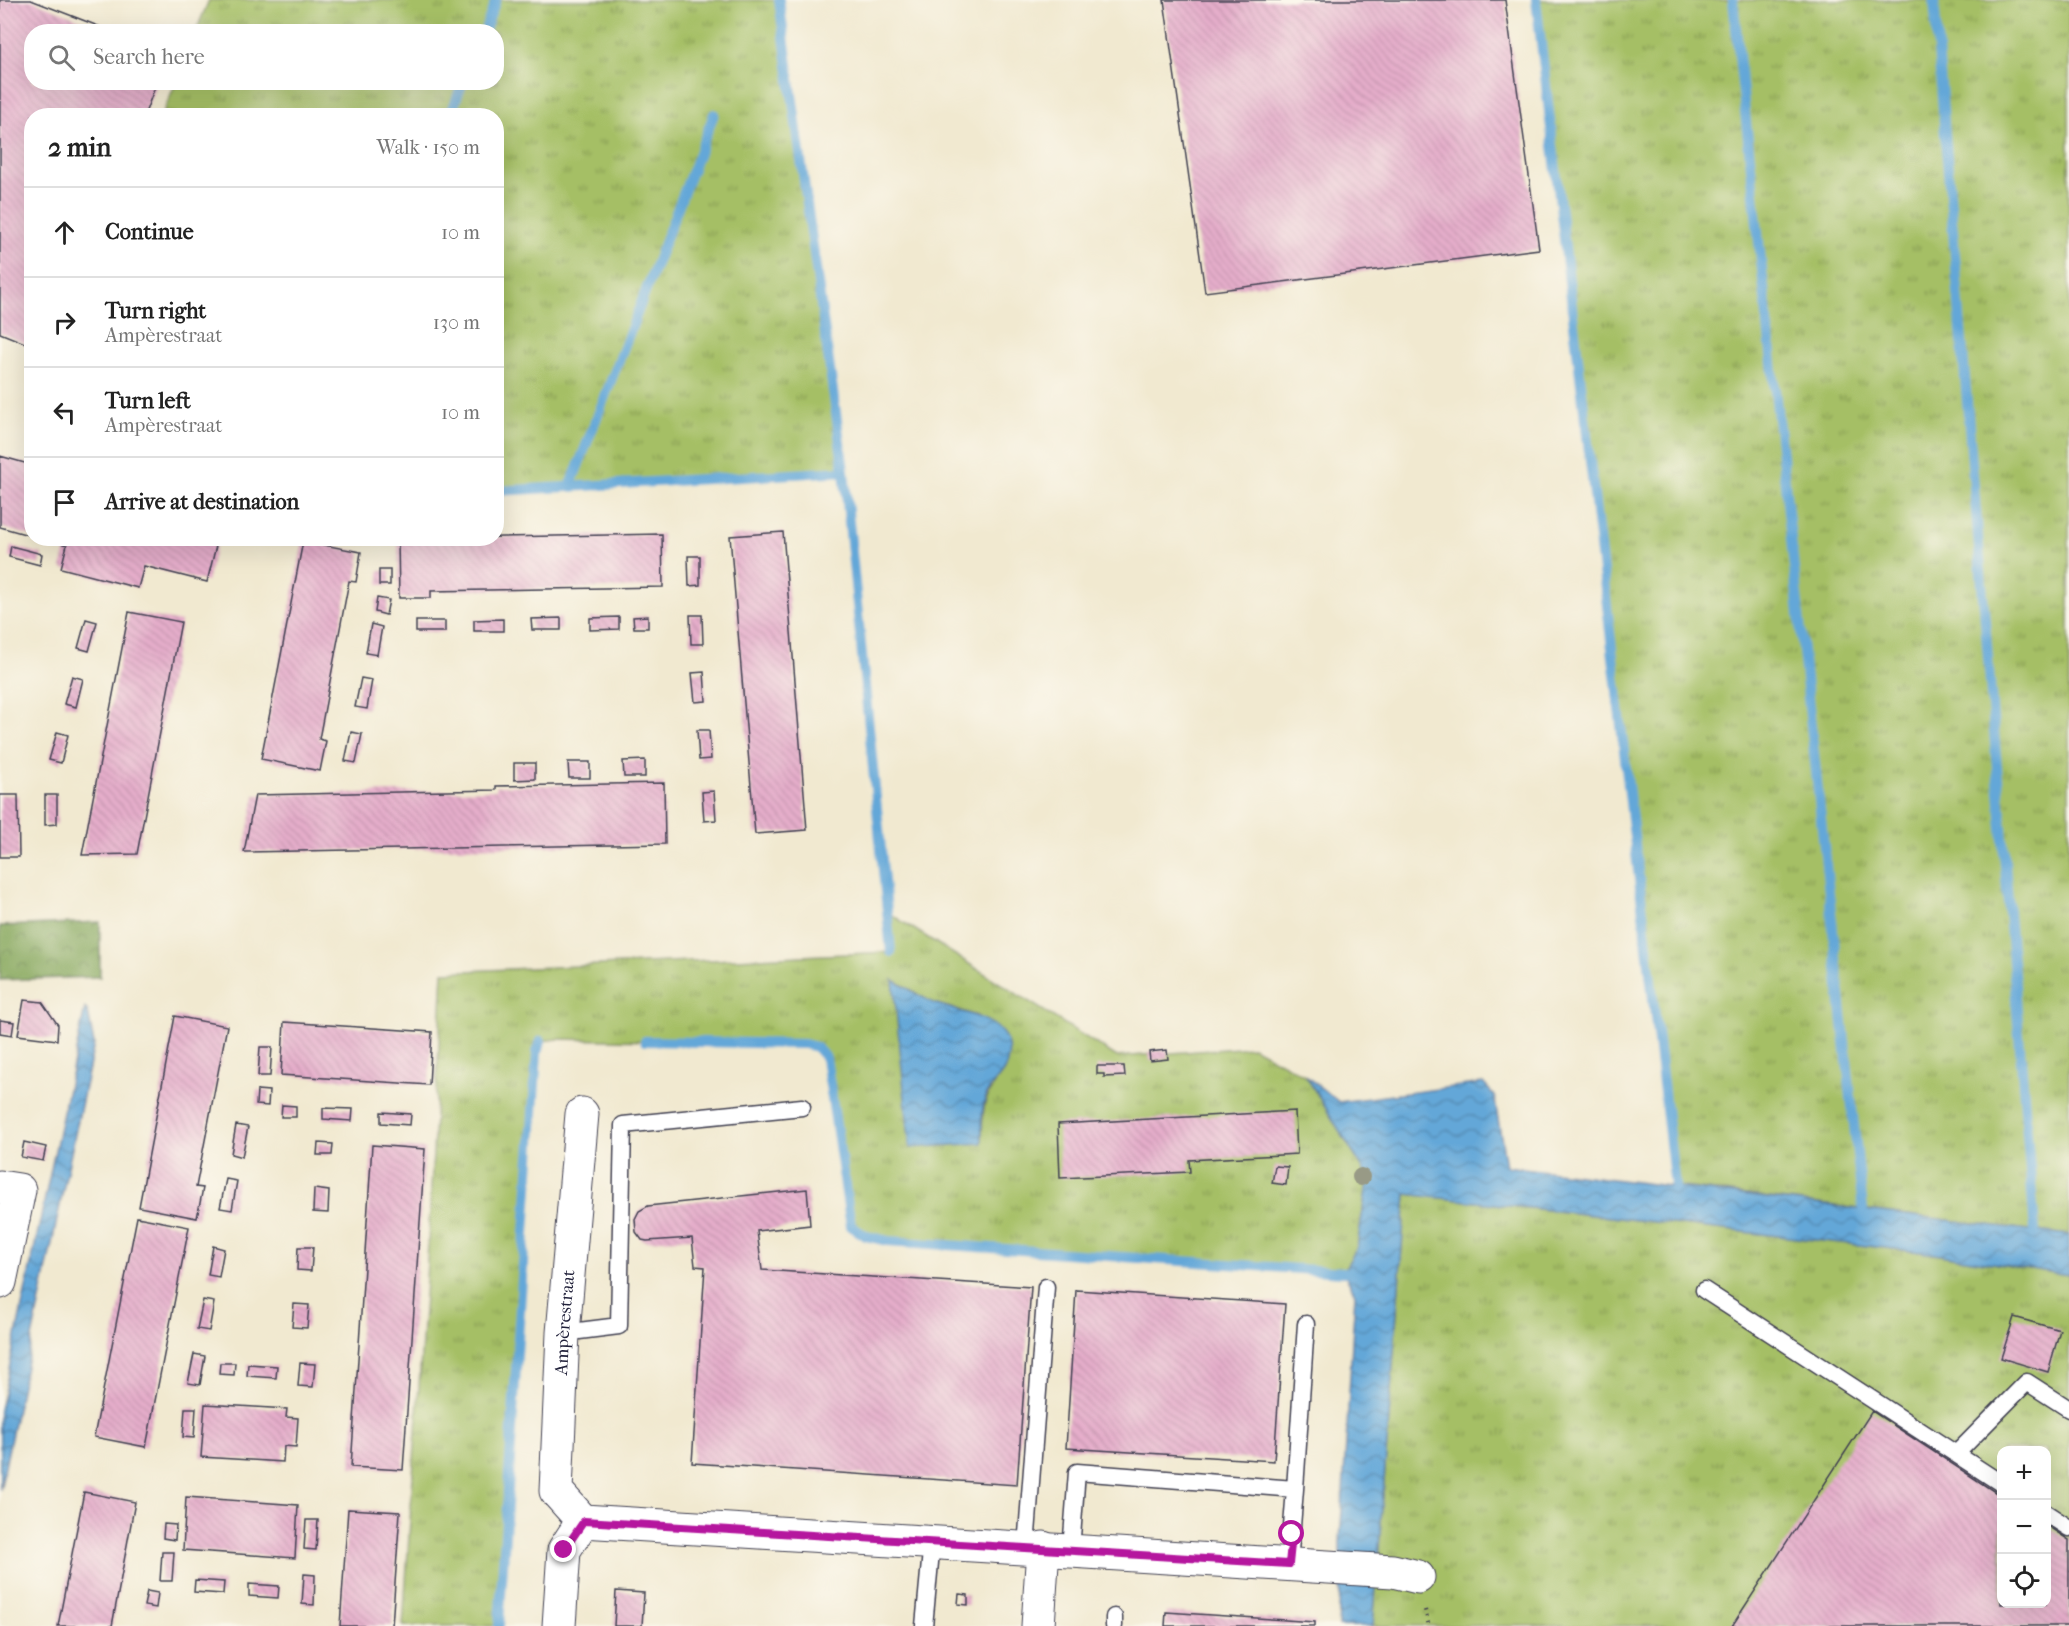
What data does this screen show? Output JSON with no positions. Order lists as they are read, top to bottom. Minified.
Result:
{"streets":{"street":["Ampèrestraat"]},"page":{"search":"Search here","heading":["2 min","Walk · 150 m"],"list":[["Continue","10 m"],["Turn right","Ampèrestraat","130 m"],["Turn left","Ampèrestraat","10 m"],"Arrive at destination"],"map_buttons":["+","−"]}}
